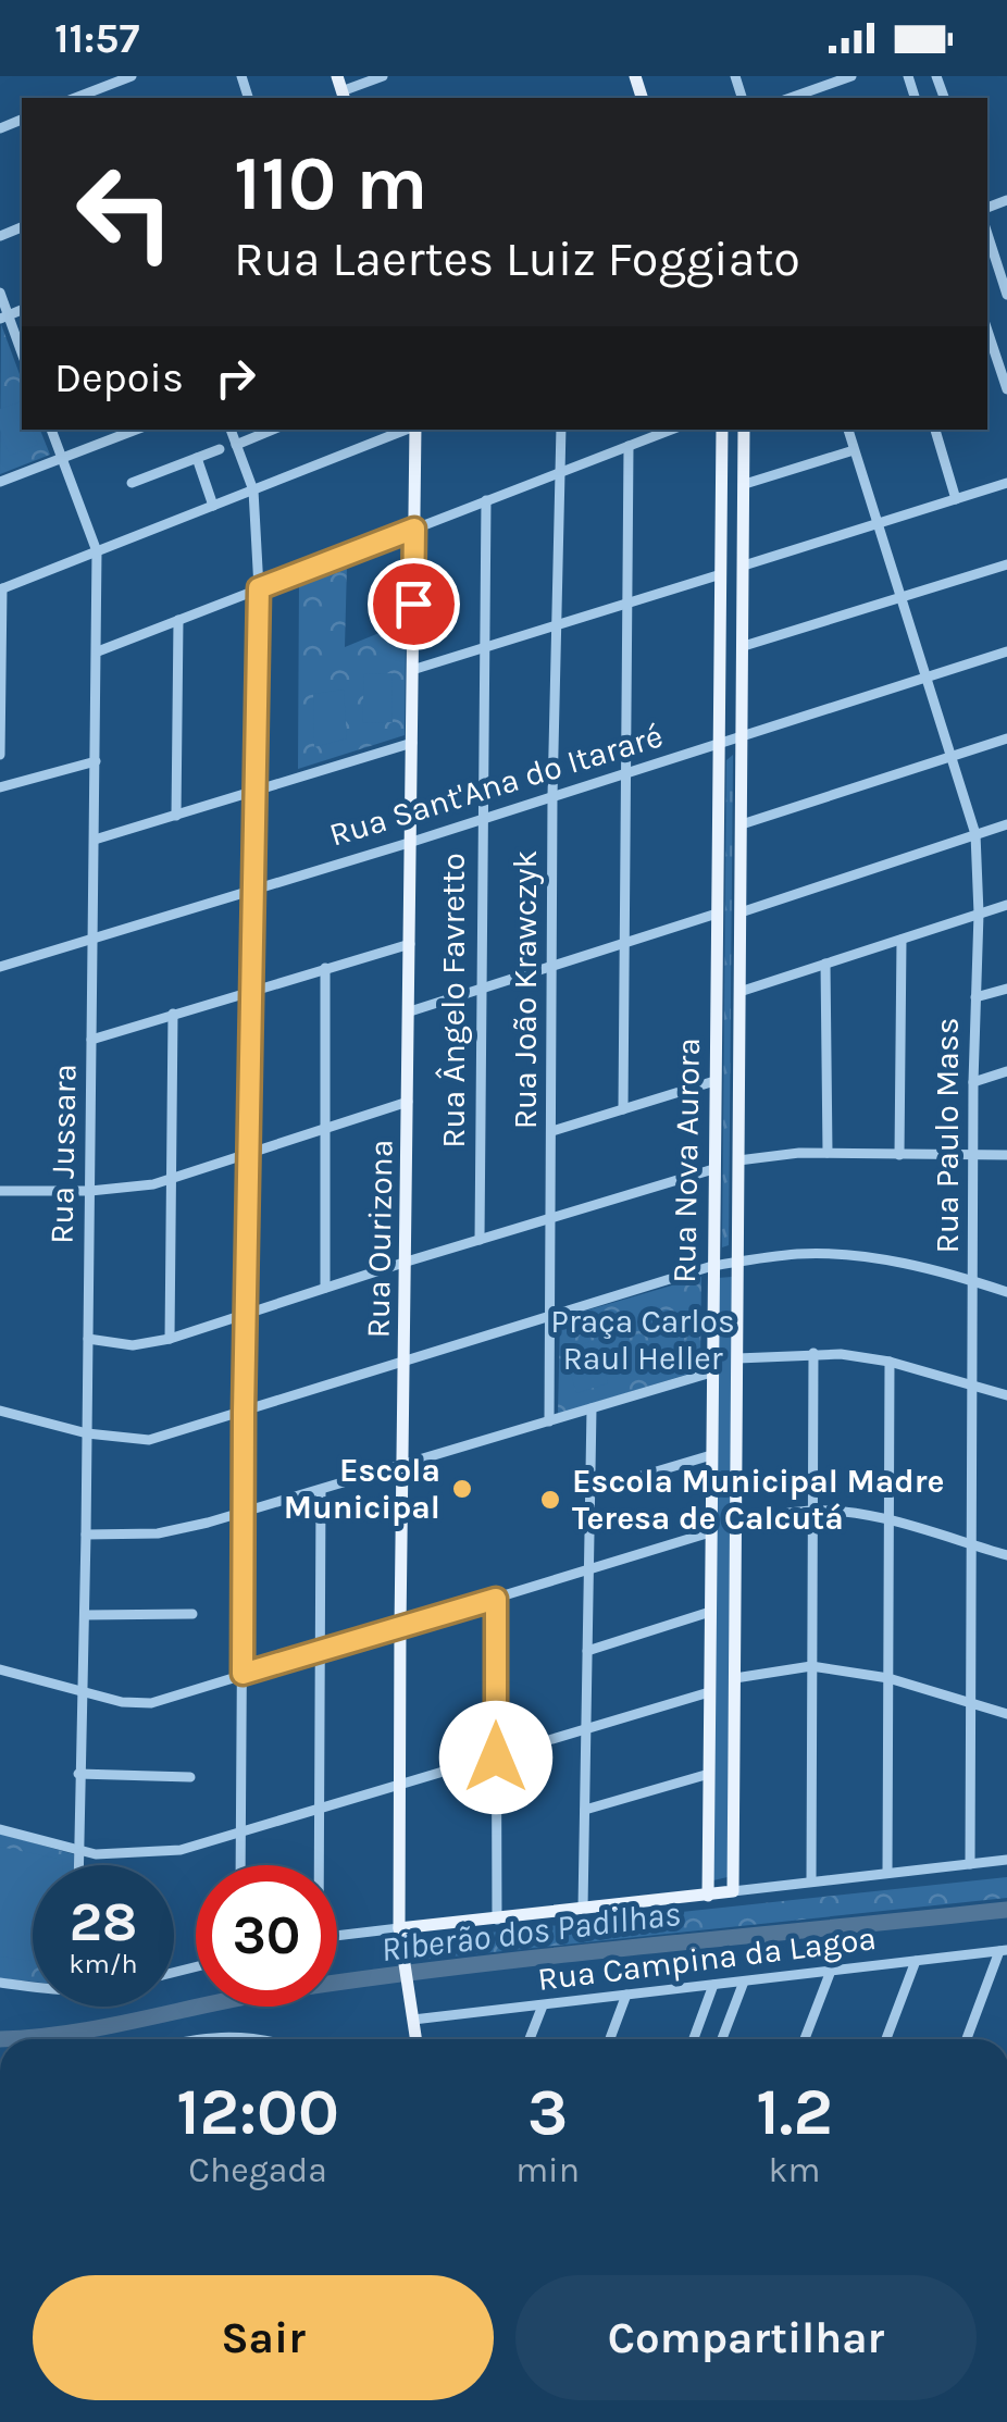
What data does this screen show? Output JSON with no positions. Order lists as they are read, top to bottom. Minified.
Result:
{"streets":{"main road":["Rua Nova Aurora","Rua Ourizona"],"street":["Rua Sant'Ana do Itararé","Rua João Krawczyk","Rua Ângelo Favretto","Rua Paulo Mass","Rua Jussara","Rua Campina da Lagoa"]},"crossings":[["Rua Sant'Ana do Itararé","Rua João Krawczyk"],["Rua Sant'Ana do Itararé","Rua Ângelo Favretto"],["Rua Sant'Ana do Itararé","Rua Paulo Mass"],["Rua Sant'Ana do Itararé","Rua Jussara"],["Rua Sant'Ana do Itararé","Rua Nova Aurora"],["Rua Sant'Ana do Itararé","Rua Ourizona"],["Rua Ourizona","Rua Campina da Lagoa"]],"water":["Riberão dos Padilhas"],"parks":["Praça Carlos Raul Heller"],"places":["Escola Municipal","Escola Municipal Madre Teresa de Calcutá"],"page":{"status":"11:57","turn":["110 m","Rua Laertes Luiz Foggiato"],"then":"Depois","speed":"28 km/h","limit":"30","eta":["12:00","Chegada","3","min","1.2","km"],"buttons":["Sair","Compartilhar"]}}
